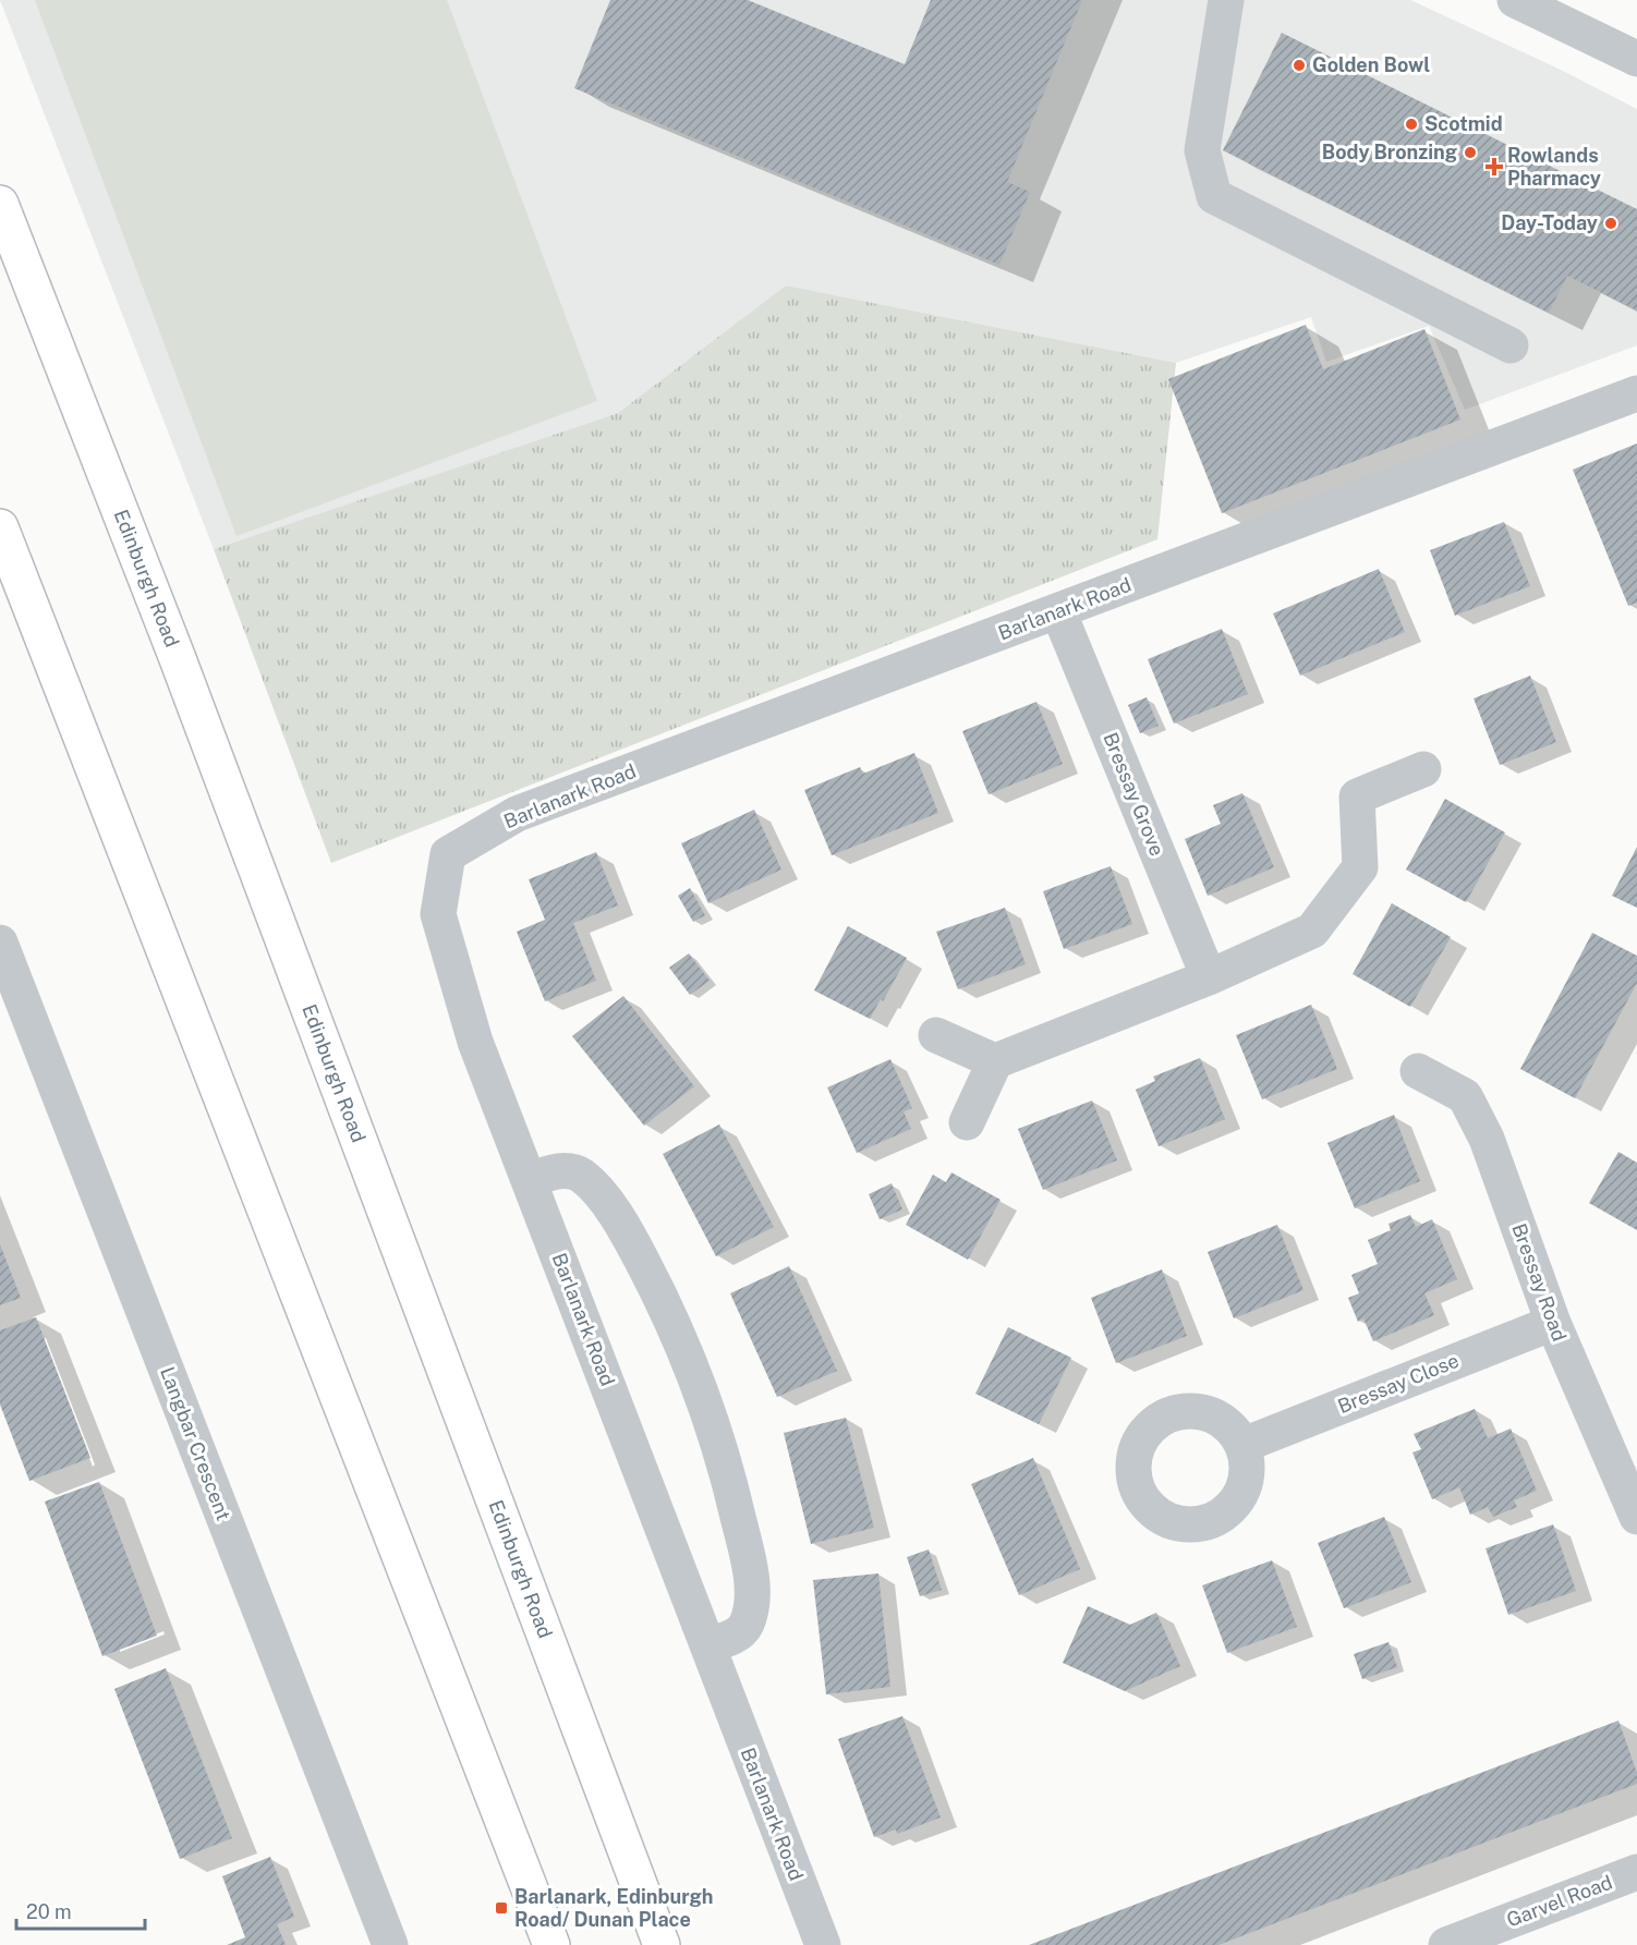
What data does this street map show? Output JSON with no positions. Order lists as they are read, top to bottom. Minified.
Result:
{"streets":{"main road":["Edinburgh Road"],"street":["Barlanark Road","Bressay Grove","Bressay Road","Bressay Close","Langbar Crescent","Garvel Road"]},"crossings":[["Barlanark Road","Bressay Grove"],["Bressay Road","Bressay Close"]],"places":{"other":["Golden Bowl","Scotmid","Body Bronzing","Day-Today"],"health":["Rowlands Pharmacy"],"transit":["Barlanark, Edinburgh Road/ Dunan Place"]},"scale_bar":"20 m"}
